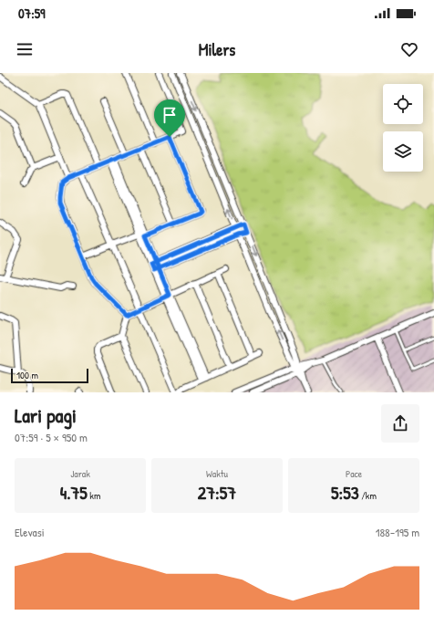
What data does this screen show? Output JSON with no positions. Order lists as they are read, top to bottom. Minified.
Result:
{"scale_bar":"100 m","page":{"status":"07:59","header":"Milers","scale":"100 m","heading":["Lari pagi","07:59 · 5 × 950 m"],"stats":[["Jarak","4.75 km"],["Waktu","27:57"],["Pace","5:53 /km"]],"chart":["Elevasi","188–195 m"]}}
